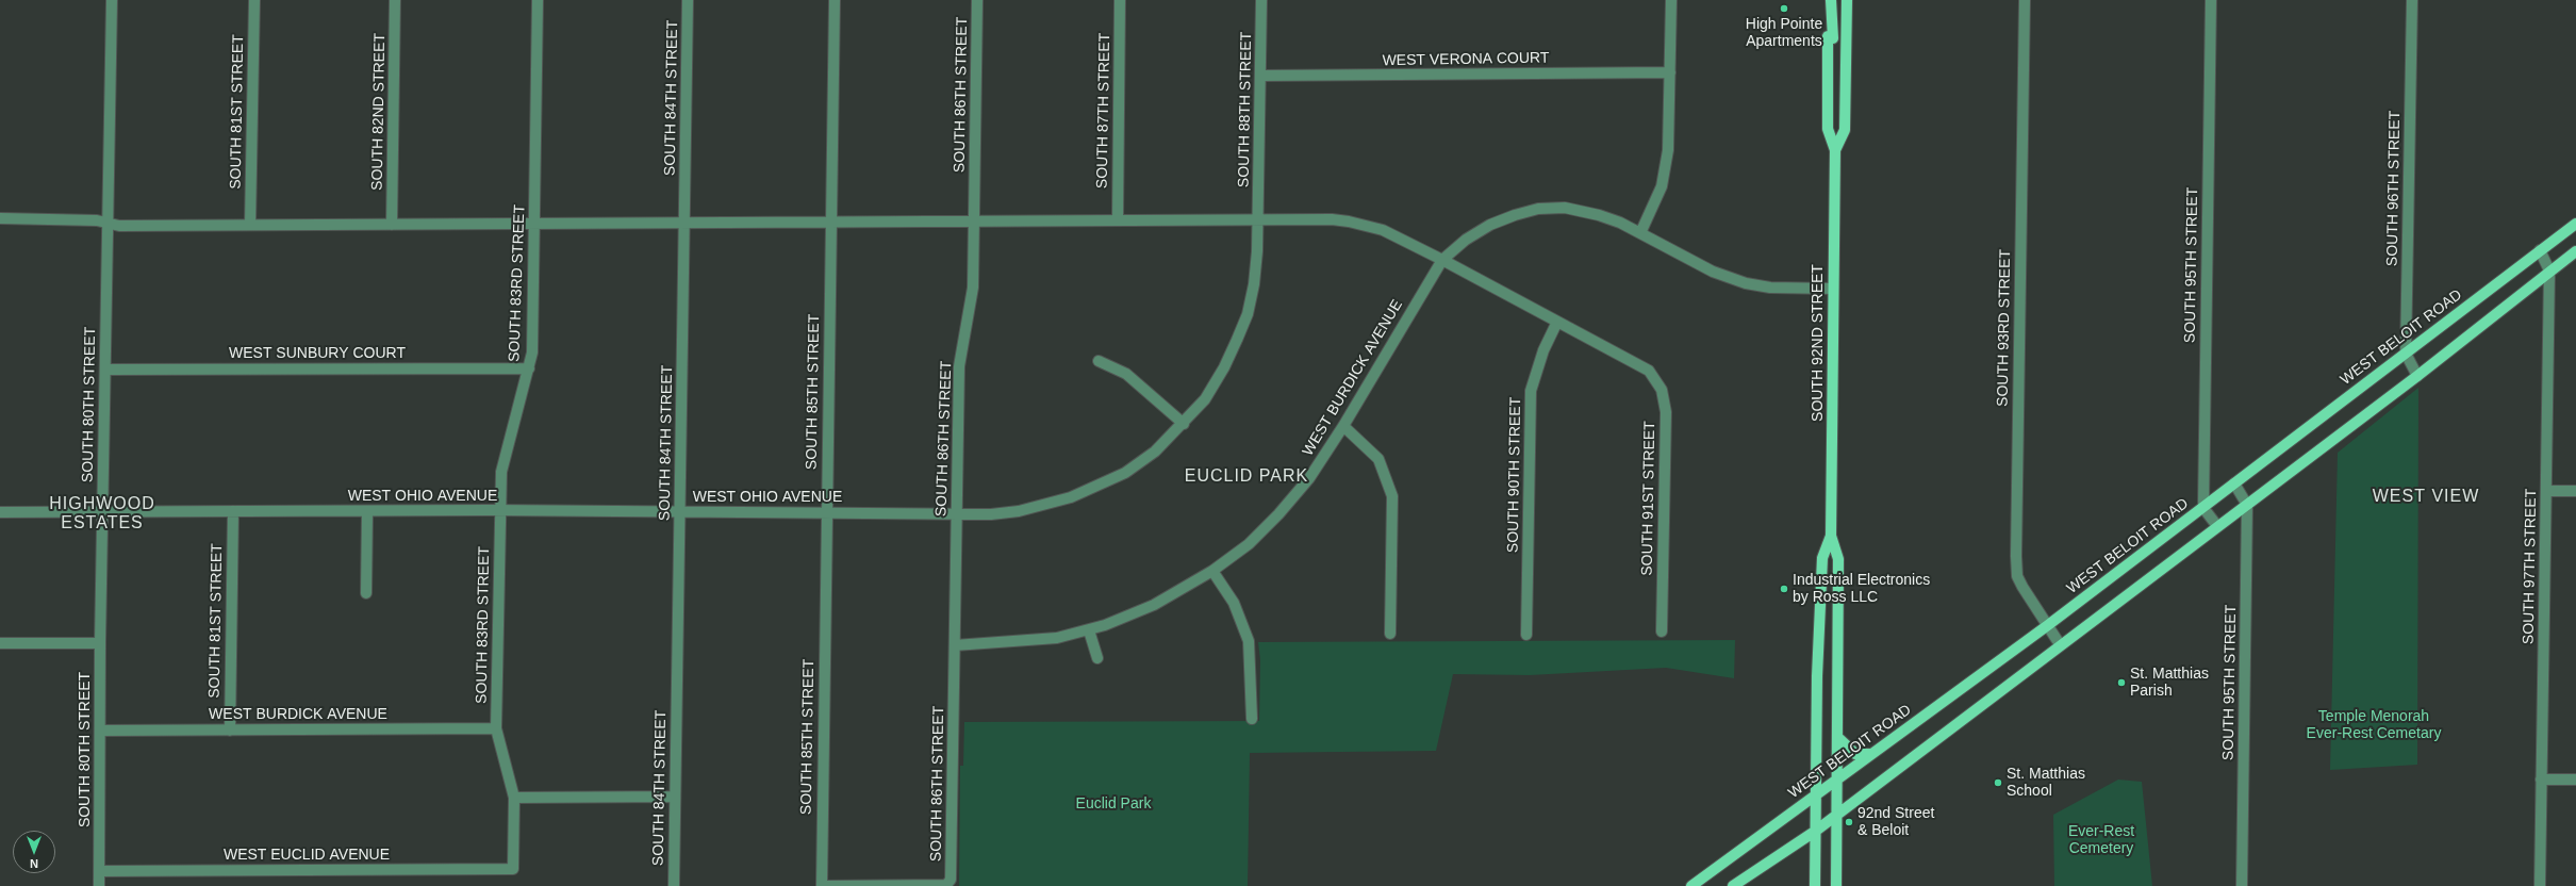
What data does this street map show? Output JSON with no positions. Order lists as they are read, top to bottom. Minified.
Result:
{"streets":{"main road":["WEST BELOIT ROAD","SOUTH 92ND STREET"],"street":["WEST VERONA COURT","SOUTH 86TH STREET","SOUTH 84TH STREET","SOUTH 88TH STREET","SOUTH 87TH STREET","SOUTH 81ST STREET","SOUTH 82ND STREET","SOUTH 96TH STREET","SOUTH 95TH STREET","SOUTH 83RD STREET","SOUTH 93RD STREET","WEST SUNBURY COURT","WEST BURDICK AVENUE","SOUTH 85TH STREET","SOUTH 80TH STREET","SOUTH 90TH STREET","WEST OHIO AVENUE","SOUTH 91ST STREET","SOUTH 97TH STREET","WEST EUCLID AVENUE"]},"crossings":[["WEST VERONA COURT","SOUTH 88TH STREET"],["SOUTH 86TH STREET","WEST BURDICK AVENUE"],["SOUTH 86TH STREET","SOUTH 85TH STREET"],["SOUTH 86TH STREET","WEST OHIO AVENUE"],["SOUTH 84TH STREET","WEST OHIO AVENUE"],["SOUTH 88TH STREET","WEST OHIO AVENUE"],["SOUTH 81ST STREET","WEST BURDICK AVENUE"],["SOUTH 81ST STREET","WEST OHIO AVENUE"],["SOUTH 96TH STREET","WEST BELOIT ROAD"],["SOUTH 95TH STREET","WEST BELOIT ROAD"],["SOUTH 83RD STREET","WEST SUNBURY COURT"],["SOUTH 83RD STREET","WEST BURDICK AVENUE"],["SOUTH 83RD STREET","WEST OHIO AVENUE"],["SOUTH 83RD STREET","WEST EUCLID AVENUE"],["SOUTH 93RD STREET","WEST BELOIT ROAD"],["WEST BELOIT ROAD","SOUTH 92ND STREET"],["WEST BELOIT ROAD","SOUTH 97TH STREET"],["SOUTH 92ND STREET","WEST BURDICK AVENUE"],["WEST SUNBURY COURT","SOUTH 80TH STREET"],["WEST BURDICK AVENUE","SOUTH 80TH STREET"],["SOUTH 85TH STREET","WEST OHIO AVENUE"],["SOUTH 80TH STREET","WEST OHIO AVENUE"],["SOUTH 80TH STREET","WEST EUCLID AVENUE"],["SOUTH 90TH STREET","SOUTH 91ST STREET"]],"districts":["EUCLID PARK","WEST VIEW","HIGHWOOD ESTATES"],"parks":["Temple Menorah Ever-Rest Cemetary","Euclid Park","Ever-Rest Cemetery"],"places":["High Pointe Apartments","Industrial Electronics by Ross LLC","St. Matthias Parish","St. Matthias School","92nd Street & Beloit"],"north":"bottom"}
